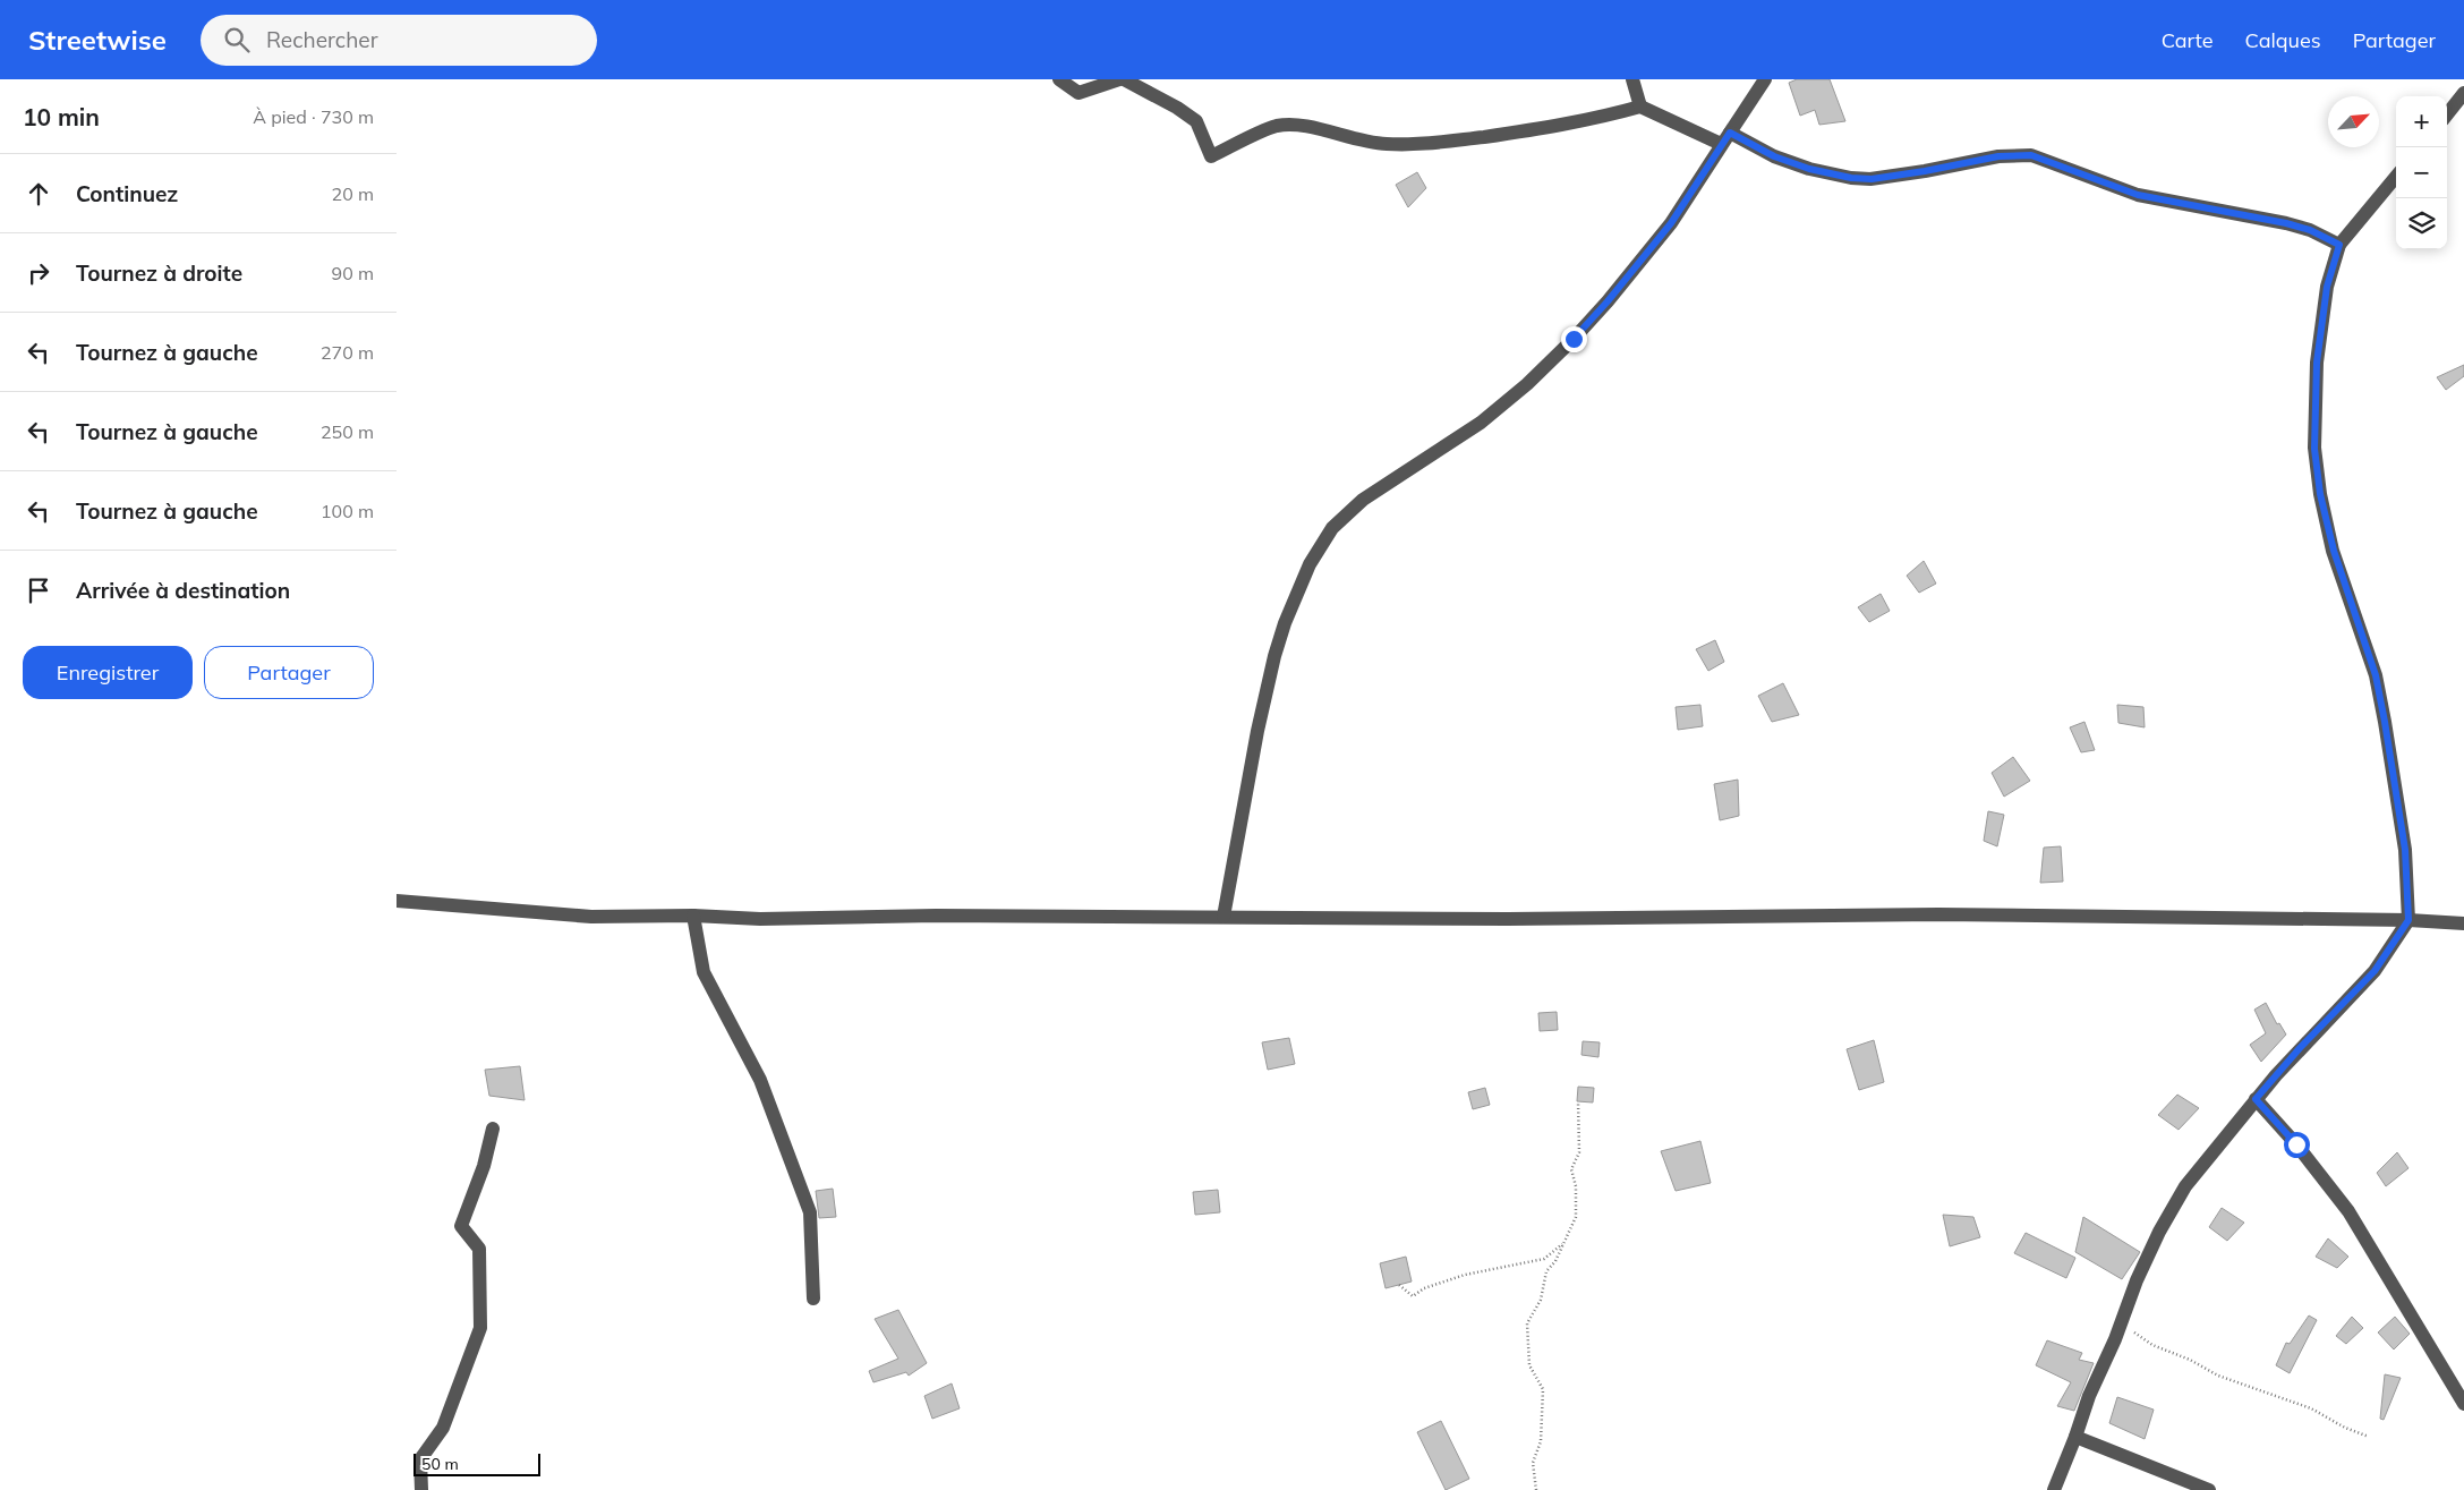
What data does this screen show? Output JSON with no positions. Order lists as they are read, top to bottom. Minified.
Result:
{"scale_bar":"50 m","north":"top right","page":{"header":"Streetwise","search":"Rechercher","nav":["Carte","Calques","Partager"],"heading":["10 min","À pied · 730 m"],"map_buttons":["+","−"],"list":[["Continuez","20 m"],["Tournez à droite","90 m"],["Tournez à gauche","270 m"],["Tournez à gauche","250 m"],["Tournez à gauche","100 m"],"Arrivée à destination"],"buttons":["Enregistrer","Partager"],"scale":"50 m"}}
